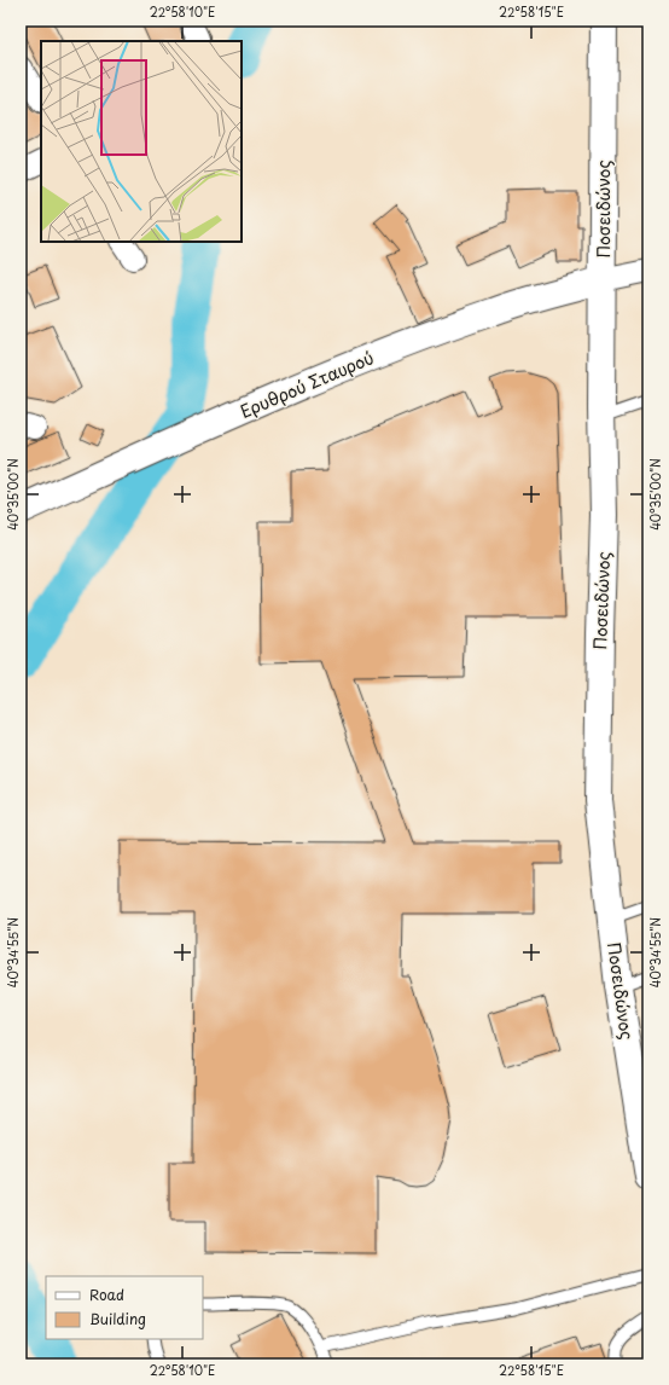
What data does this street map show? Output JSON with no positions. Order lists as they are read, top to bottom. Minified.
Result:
{"streets":{"street":["Ποσειδώνος","Ερυθρού Σταυρού"]},"crossings":[["Ποσειδώνος","Ερυθρού Σταυρού"]],"legend":["Road","Building"],"coordinates":["22°58'10\"E","22°58'15\"E","40°35'00\"N","40°34'55\"N"]}
